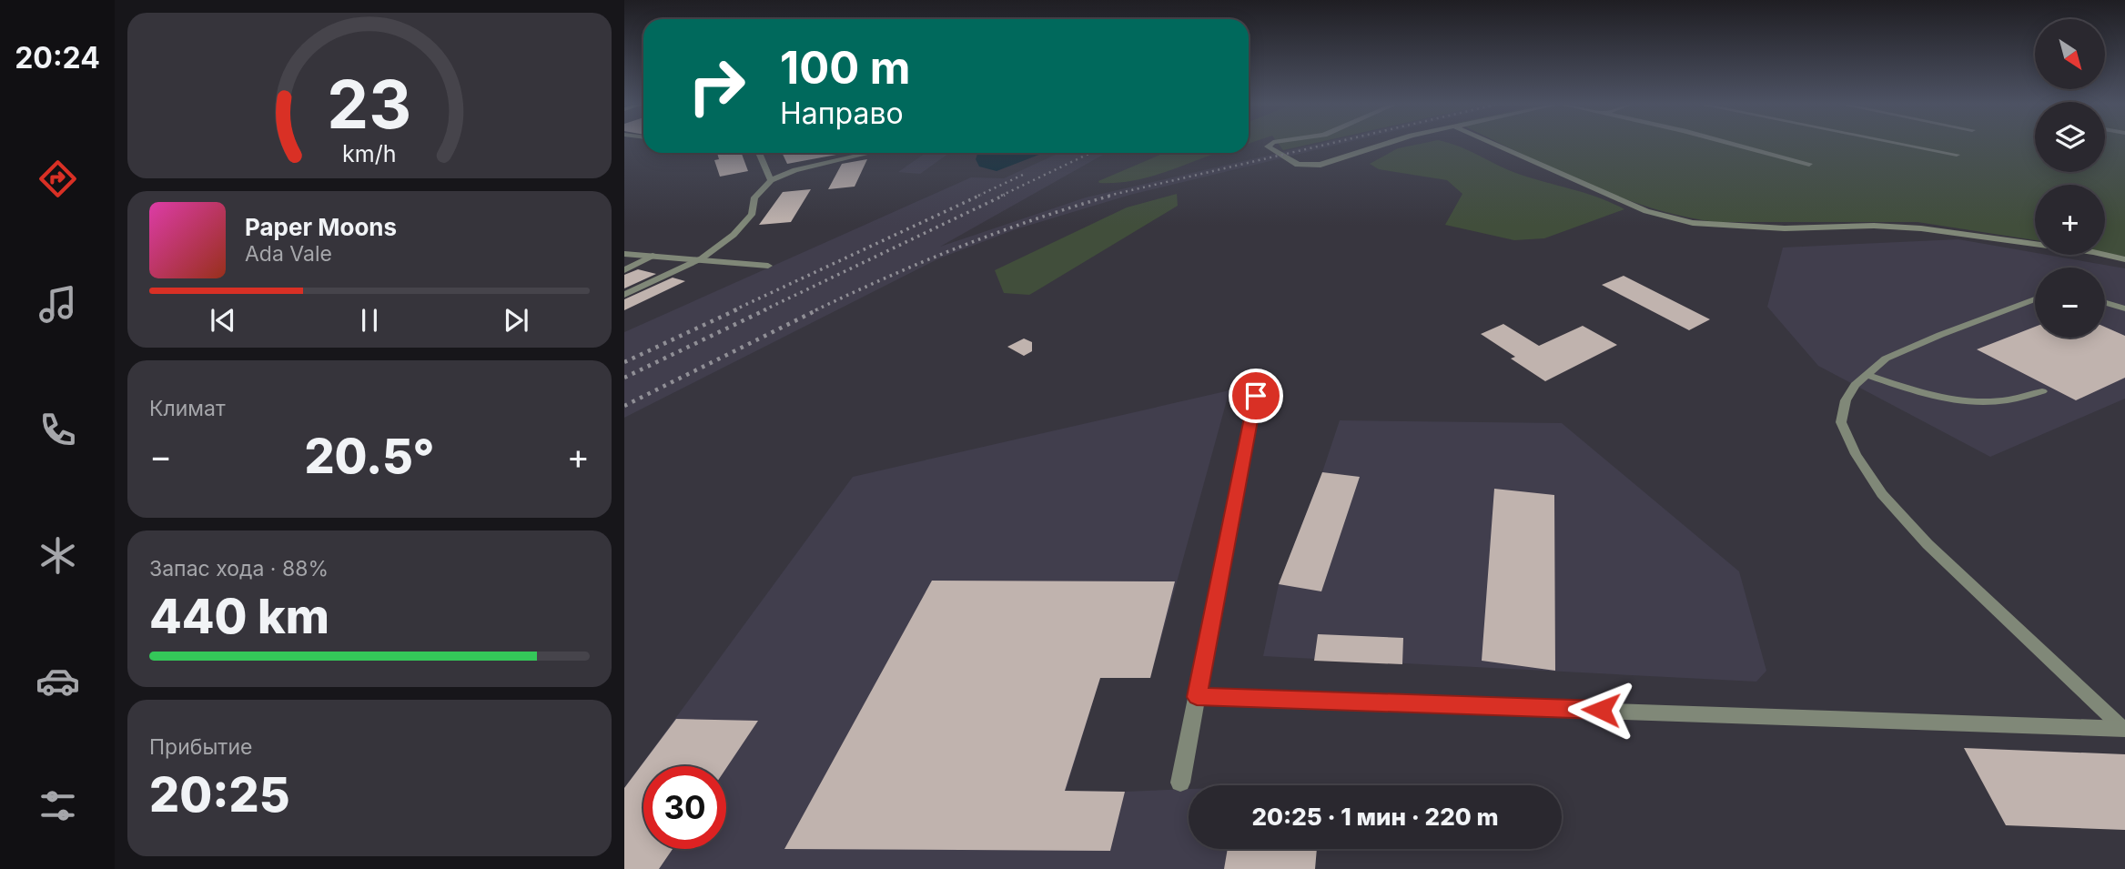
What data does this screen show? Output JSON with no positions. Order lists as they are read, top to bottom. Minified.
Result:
{"north":"bottom right","page":{"tabs":"20:24","map_buttons":["+","−"],"turn":["100 m","Направо"],"song":["Paper Moons","Ada Vale"],"tile":["Климат",["Запас хода · 88%","440 km"],["Прибытие","20:25"]],"heat":["−","20.5°","+"],"limit":"30","trip":"20:25 · 1 мин · 220 m","gauge":["23","km/h"]}}
